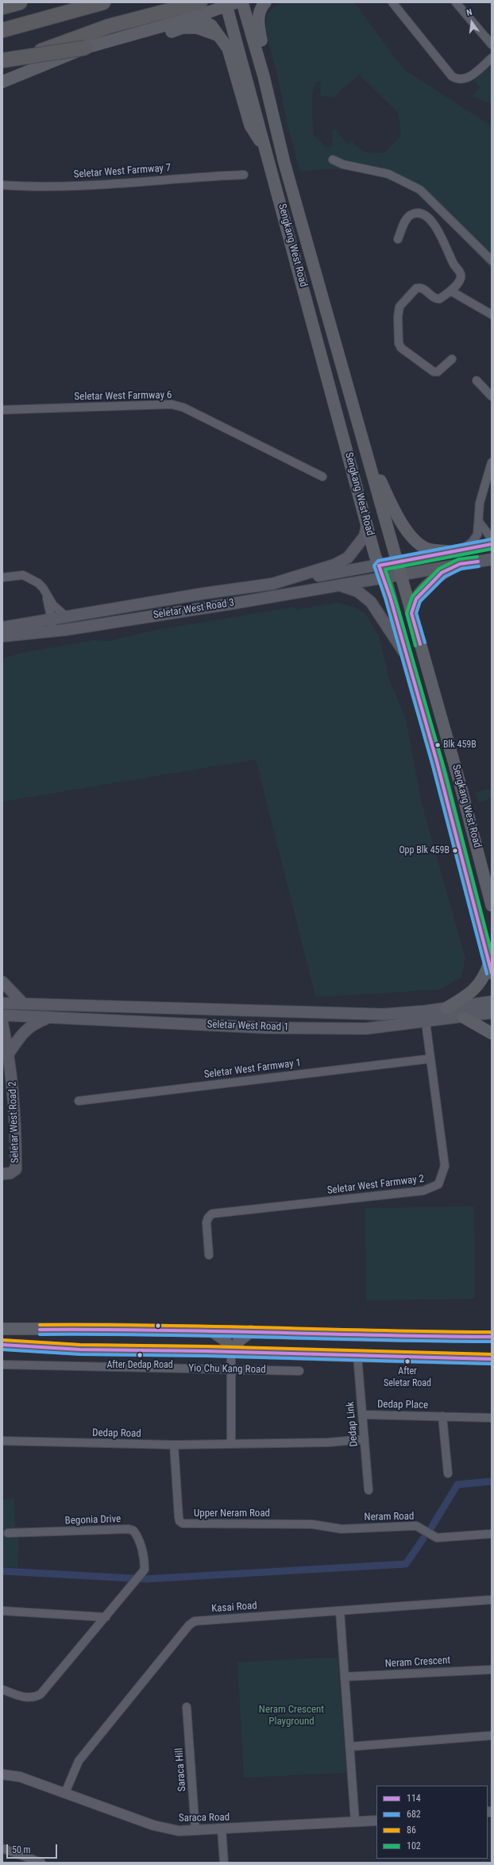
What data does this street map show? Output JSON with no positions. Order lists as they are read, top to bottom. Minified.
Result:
{"streets":{"main road":["Sengkang West Road","Seletar West Road 3","Seletar West Road 1","Seletar West Road 2","Yio Chu Kang Road"],"street":["Seletar West Farmway 7","Seletar West Farmway 6","Seletar West Farmway 1","Seletar West Farmway 2","Dedap Place","Dedap Link","Dedap Road","Upper Neram Road","Neram Road","Begonia Drive","Kasai Road","Neram Crescent","Saraca Hill","Saraca Road"]},"crossings":[["Sengkang West Road","Seletar West Road 3"],["Seletar West Road 1","Seletar West Farmway 2"],["Seletar West Farmway 1","Seletar West Farmway 2"],["Yio Chu Kang Road","Dedap Link"],["Dedap Place","Dedap Link"],["Dedap Link","Dedap Road"],["Dedap Road","Upper Neram Road"],["Upper Neram Road","Neram Road"],["Kasai Road","Saraca Road"],["Saraca Hill","Saraca Road"]],"parks":["Neram Crescent Playground"],"places":["Blk 459B","Opp Blk 459B","After Dedap Road","After Seletar Road"],"lines":["transit line 682","transit line 114","transit line 102","transit line 86"],"legend":["114","682","86","102"],"scale_bar":"50 m","north":"top"}
